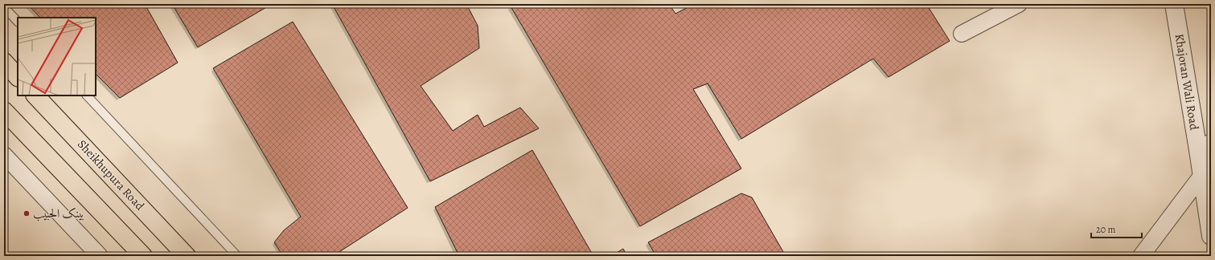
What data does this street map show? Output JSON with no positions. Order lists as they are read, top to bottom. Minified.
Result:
{"streets":{"highway":["Sheikhupura Road"],"street":["Khajoran Wali Road"]},"places":["بينک الحبيب"],"scale_bar":"20 m"}
